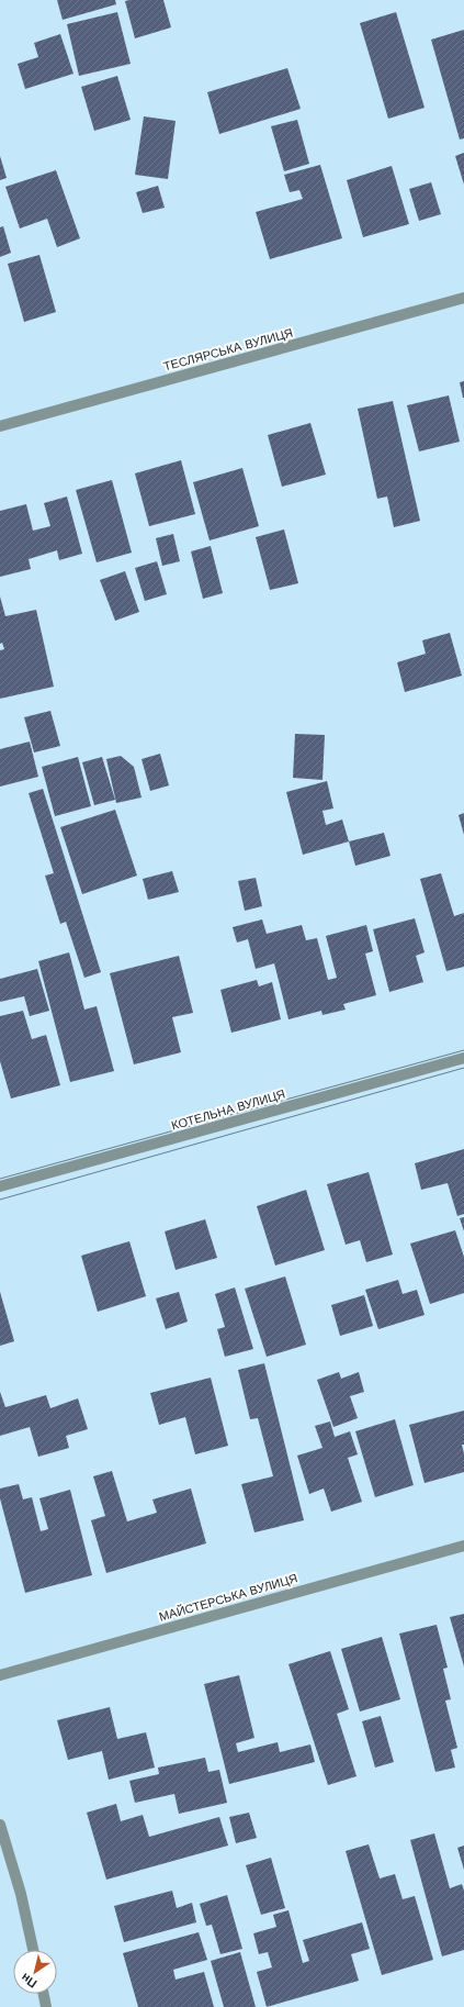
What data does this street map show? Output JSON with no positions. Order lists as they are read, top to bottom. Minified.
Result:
{"streets":{"street":["ТЕСЛЯРСЬКА ВУЛИЦЯ","КОТЕЛЬНА ВУЛИЦЯ","МАЙСТЕРСЬКА ВУЛИЦЯ"]},"north":"bottom left"}
